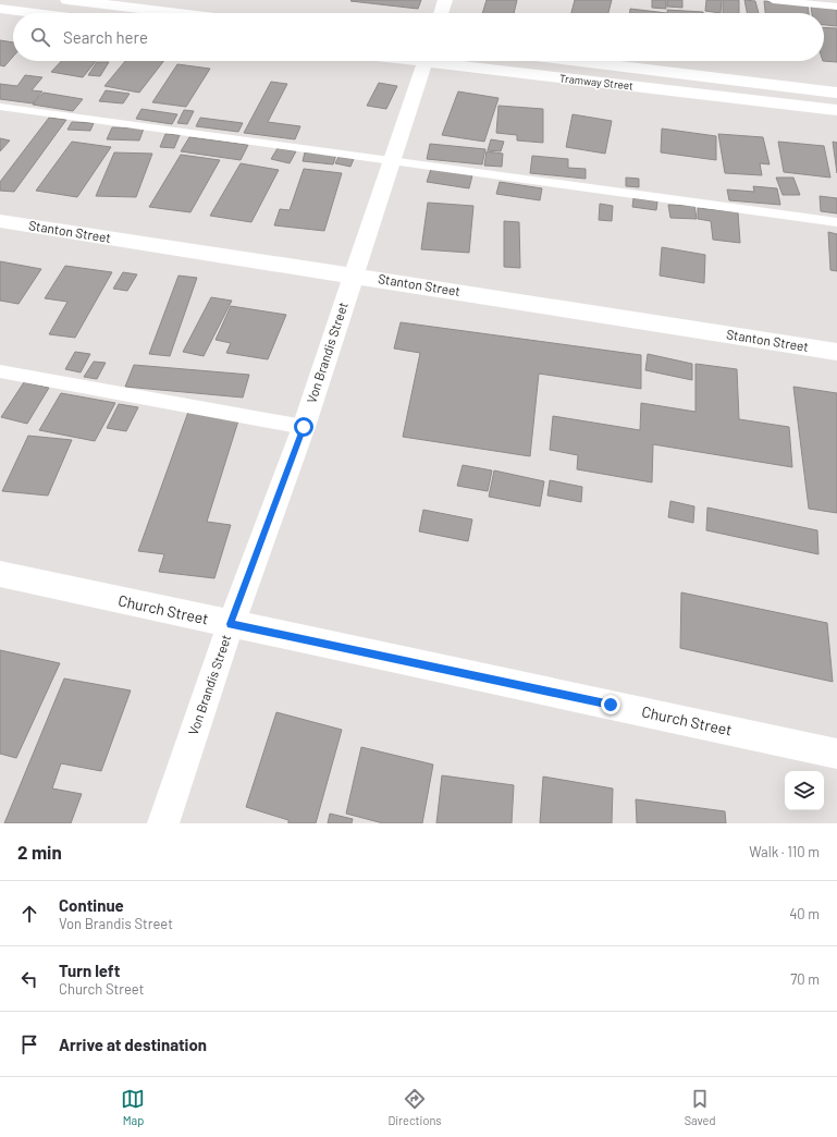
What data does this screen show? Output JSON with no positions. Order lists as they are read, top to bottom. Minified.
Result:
{"streets":{"street":["Tramway Street","Stanton Street","Von Brandis Street","Church Street"]},"crossings":[["Stanton Street","Von Brandis Street"],["Von Brandis Street","Church Street"]],"page":{"search":"Search here","heading":["2 min","Walk · 110 m"],"list":[["Continue","Von Brandis Street","40 m"],["Turn left","Church Street","70 m"],"Arrive at destination"],"nav":["Map","Directions","Saved"]}}
